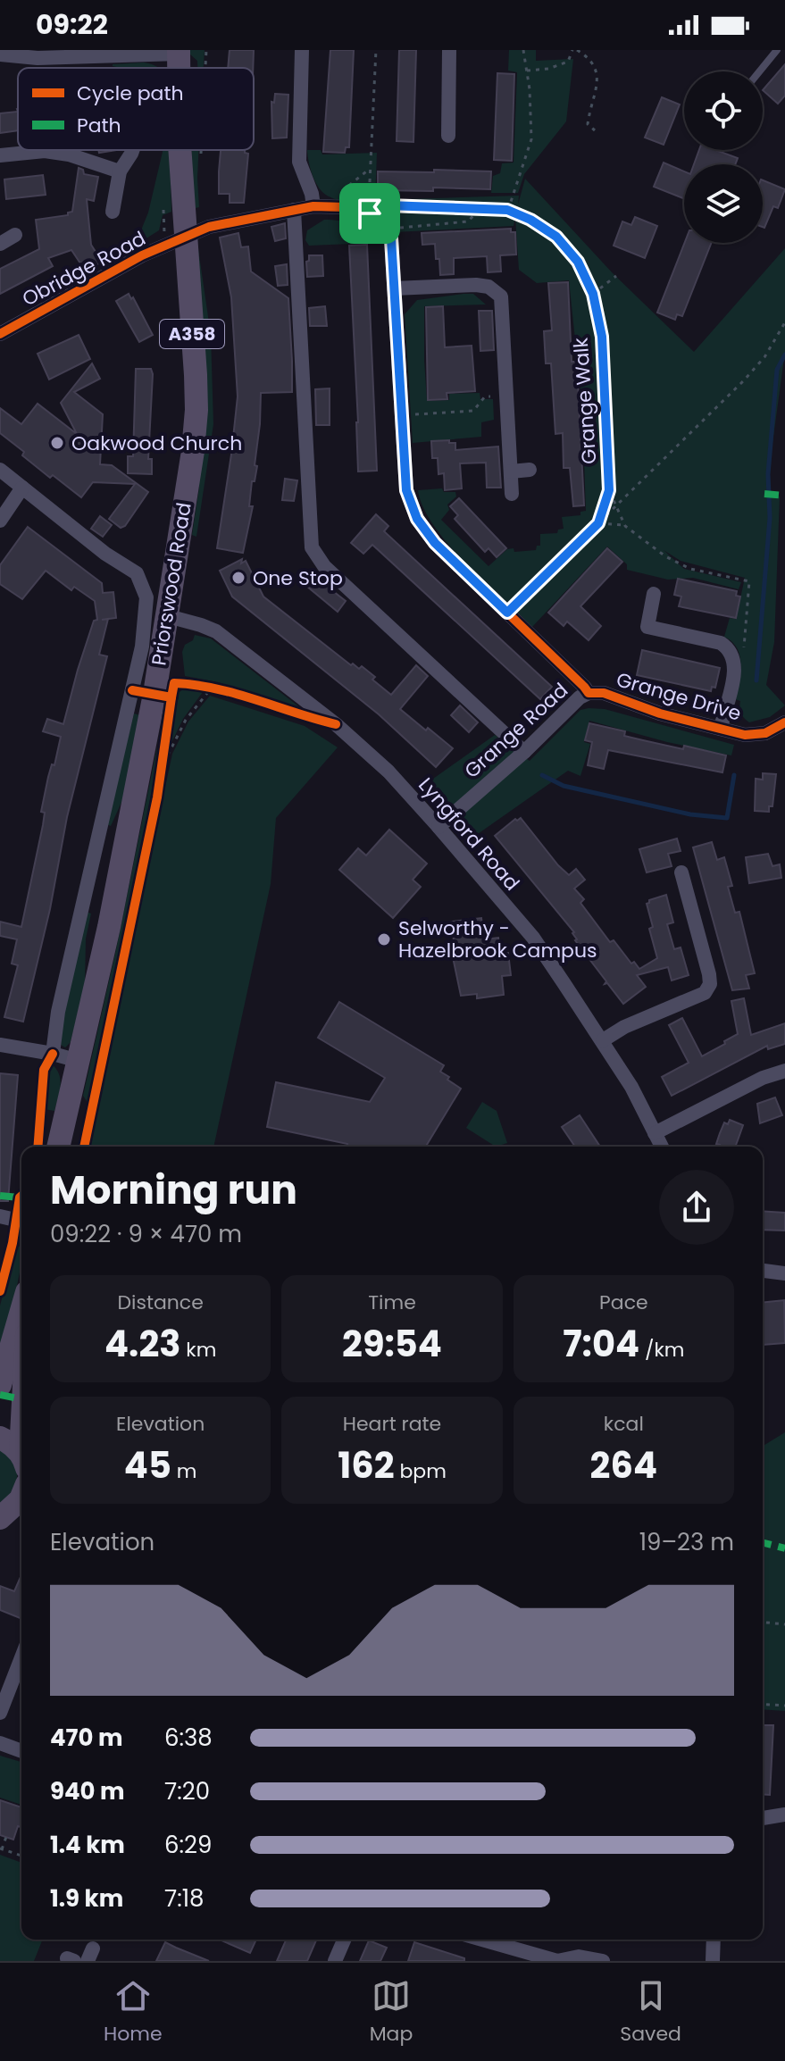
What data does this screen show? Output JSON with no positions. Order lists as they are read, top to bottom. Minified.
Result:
{"streets":{"main road":["A358","Priorswood Road"],"street":["Obridge Road","Grange Drive","Grange Road","Lyngford Road"],"path":["Grange Walk"]},"crossings":[["Obridge Road","Priorswood Road"],["Grange Walk","Grange Drive"],["Priorswood Road","Lyngford Road"],["Grange Drive","Grange Road"],["Grange Road","Lyngford Road"]],"places":["Oakwood Church","One Stop","Selworthy - Hazelbrook Campus"],"legend":["Cycle path","Path"],"page":{"status":"09:22","heading":["Morning run","09:22 · 9 × 470 m"],"stats":[["Distance","4.23 km"],["Time","29:54"],["Pace","7:04 /km"],["Elevation","45 m"],["Heart rate","162 bpm"],["kcal","264"]],"chart":["Elevation","19–23 m"],"list":[{"name":"470 m","note":"6:38"},{"name":"940 m","note":"7:20"},{"name":"1.4 km","note":"6:29"},{"name":"1.9 km","note":"7:18"}],"tabs":["Home","Map","Saved"]}}
